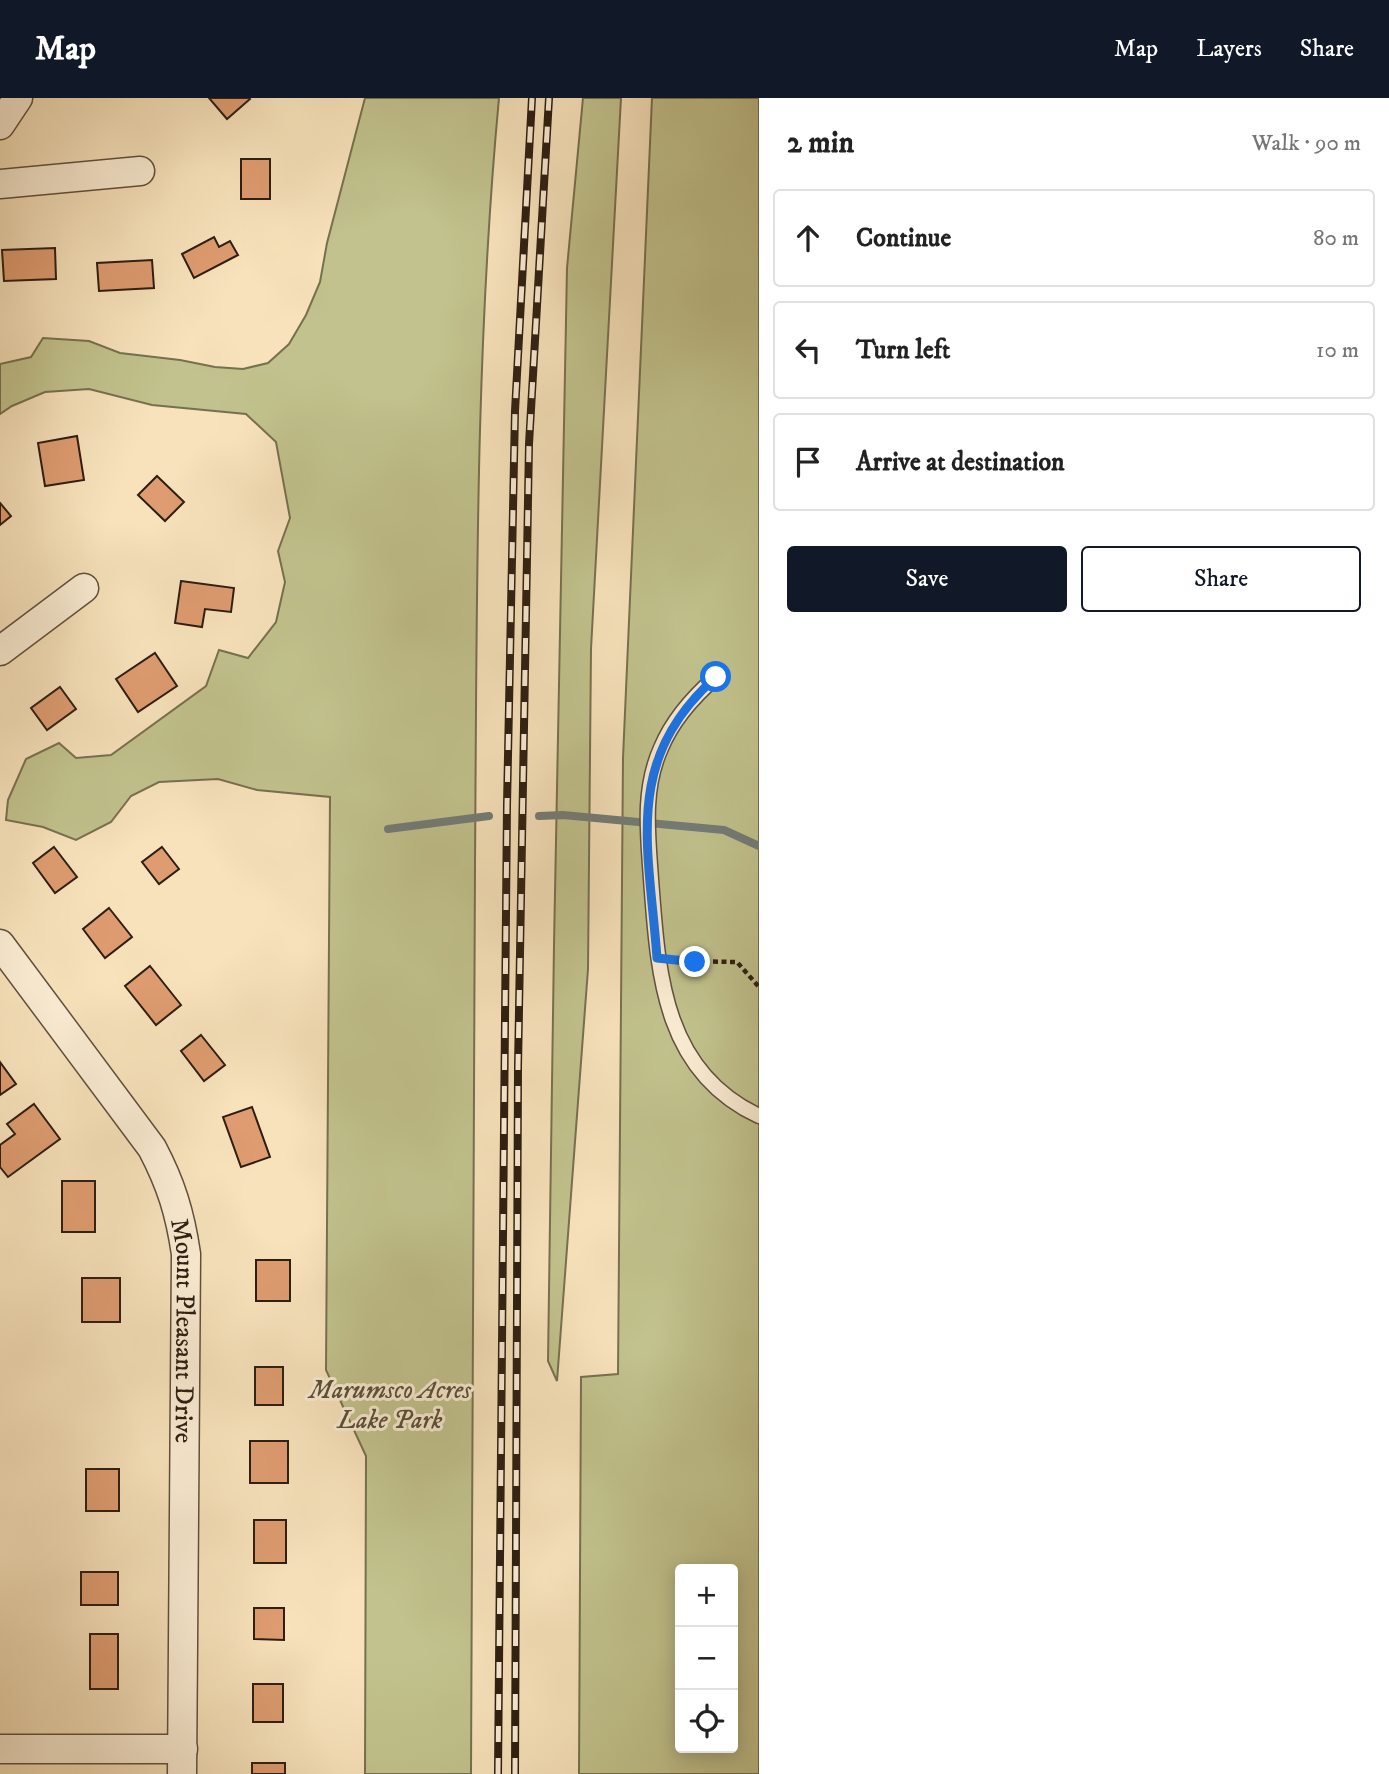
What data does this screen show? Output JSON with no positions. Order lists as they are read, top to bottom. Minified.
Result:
{"streets":{"street":["Mount Pleasant Drive"]},"parks":["Marumsco Acres Lake Park"],"page":{"header":"Map","nav":["Map","Layers","Share"],"heading":["2 min","Walk · 90 m"],"list":[["Continue","80 m"],["Turn left","10 m"],"Arrive at destination"],"buttons":["Save","Share"],"map_buttons":["+","−"]}}
